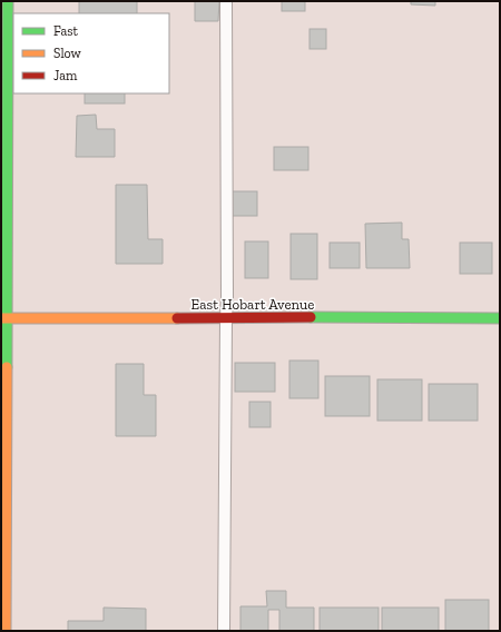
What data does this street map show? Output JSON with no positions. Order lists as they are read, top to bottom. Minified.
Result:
{"streets":{"main road":["East Hobart Avenue"]},"legend":["Fast","Slow","Jam"]}
